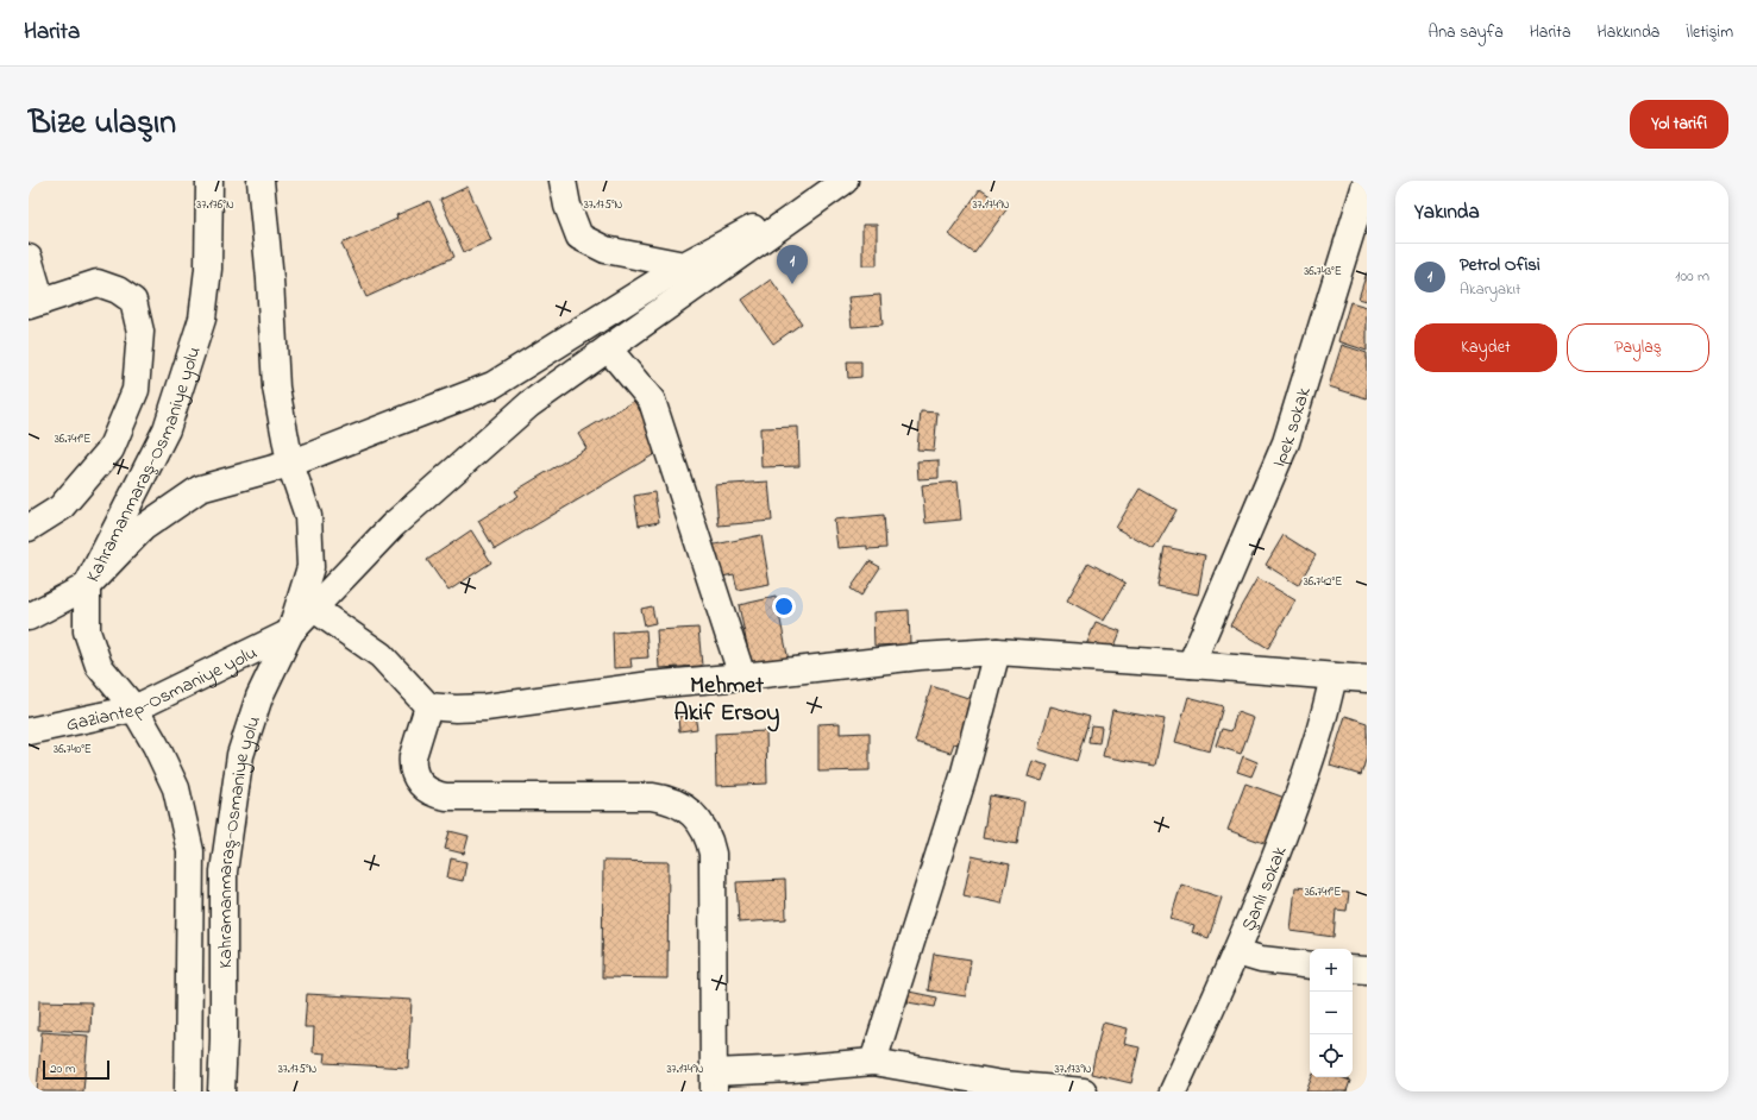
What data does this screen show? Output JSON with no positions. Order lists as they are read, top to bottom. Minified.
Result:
{"streets":{"main road":["Ipek sokak","Kahramanmaraş-Osmaniye yolu","Gaziantep-Osmaniye yolu","Şanlı sokak"]},"crossings":[["Kahramanmaraş-Osmaniye yolu","Gaziantep-Osmaniye yolu"]],"districts":["Mehmet Akif Ersoy"],"scale_bar":"20 m","page":{"header":"Harita","nav":["Ana sayfa","Harita","Hakkında","İletişim"],"title":"Bize ulaşın","buttons":["Yol tarifi",["Kaydet","Paylaş"]],"heading":"Yakında","list":[{"mark":"1","name":"Petrol Ofisi","note":"Akaryakıt","value":"100 m"}],"pins":"1","map_buttons":["+","−"],"scale":"20 m"},"coordinates":["37.176°N","37.175°N","37.174°N","36.743°E","36.741°E","36.742°E","36.740°E","37.173°N"]}
